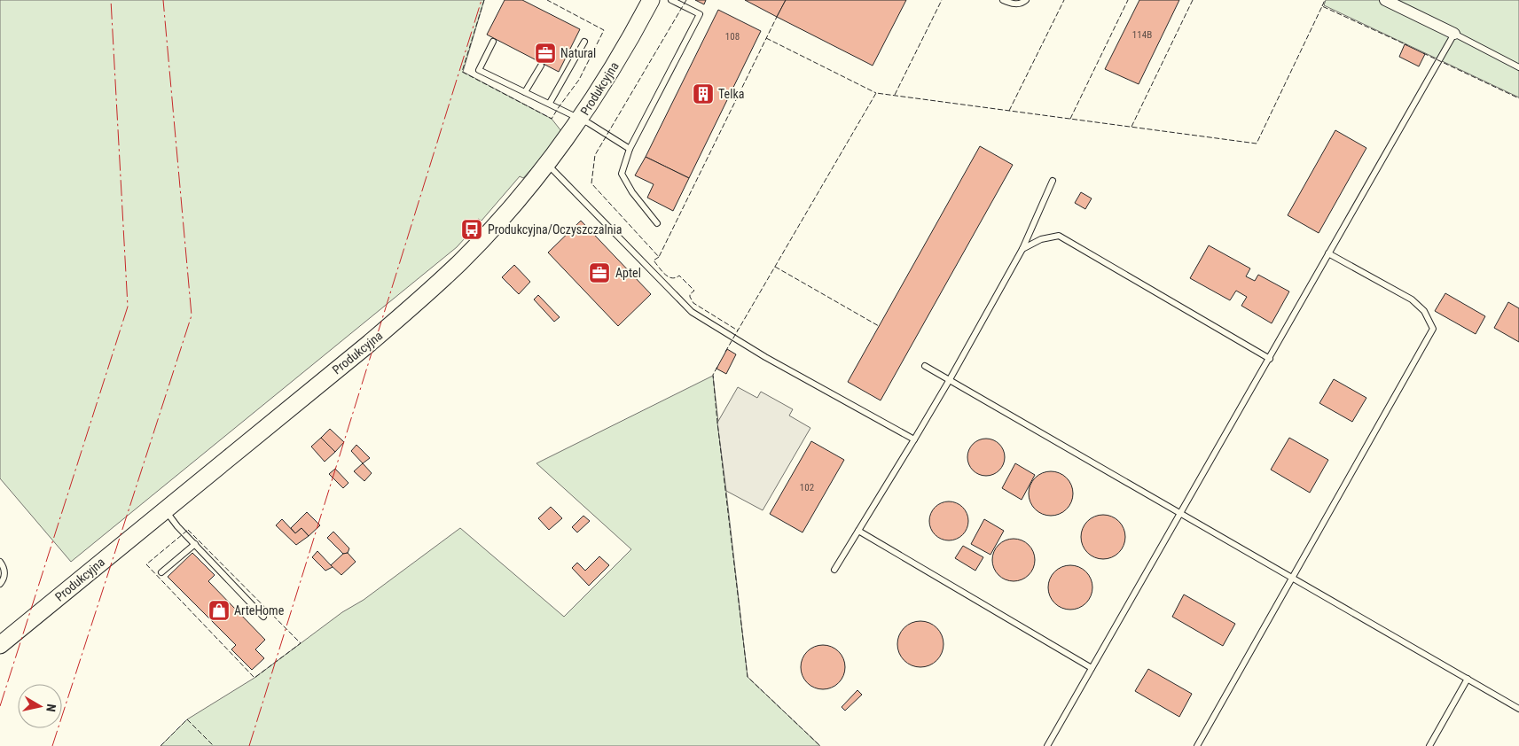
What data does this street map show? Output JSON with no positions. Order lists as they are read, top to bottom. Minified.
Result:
{"streets":{"street":["Produkcyjna"]},"places":{"office":["Natural","Aptel"],"building":["Telka"],"bus stop":["Produkcyjna/Oczyszczalnia"],"shop":["ArteHome"]},"house_numbers":["114B","108","102"],"north":"right"}
